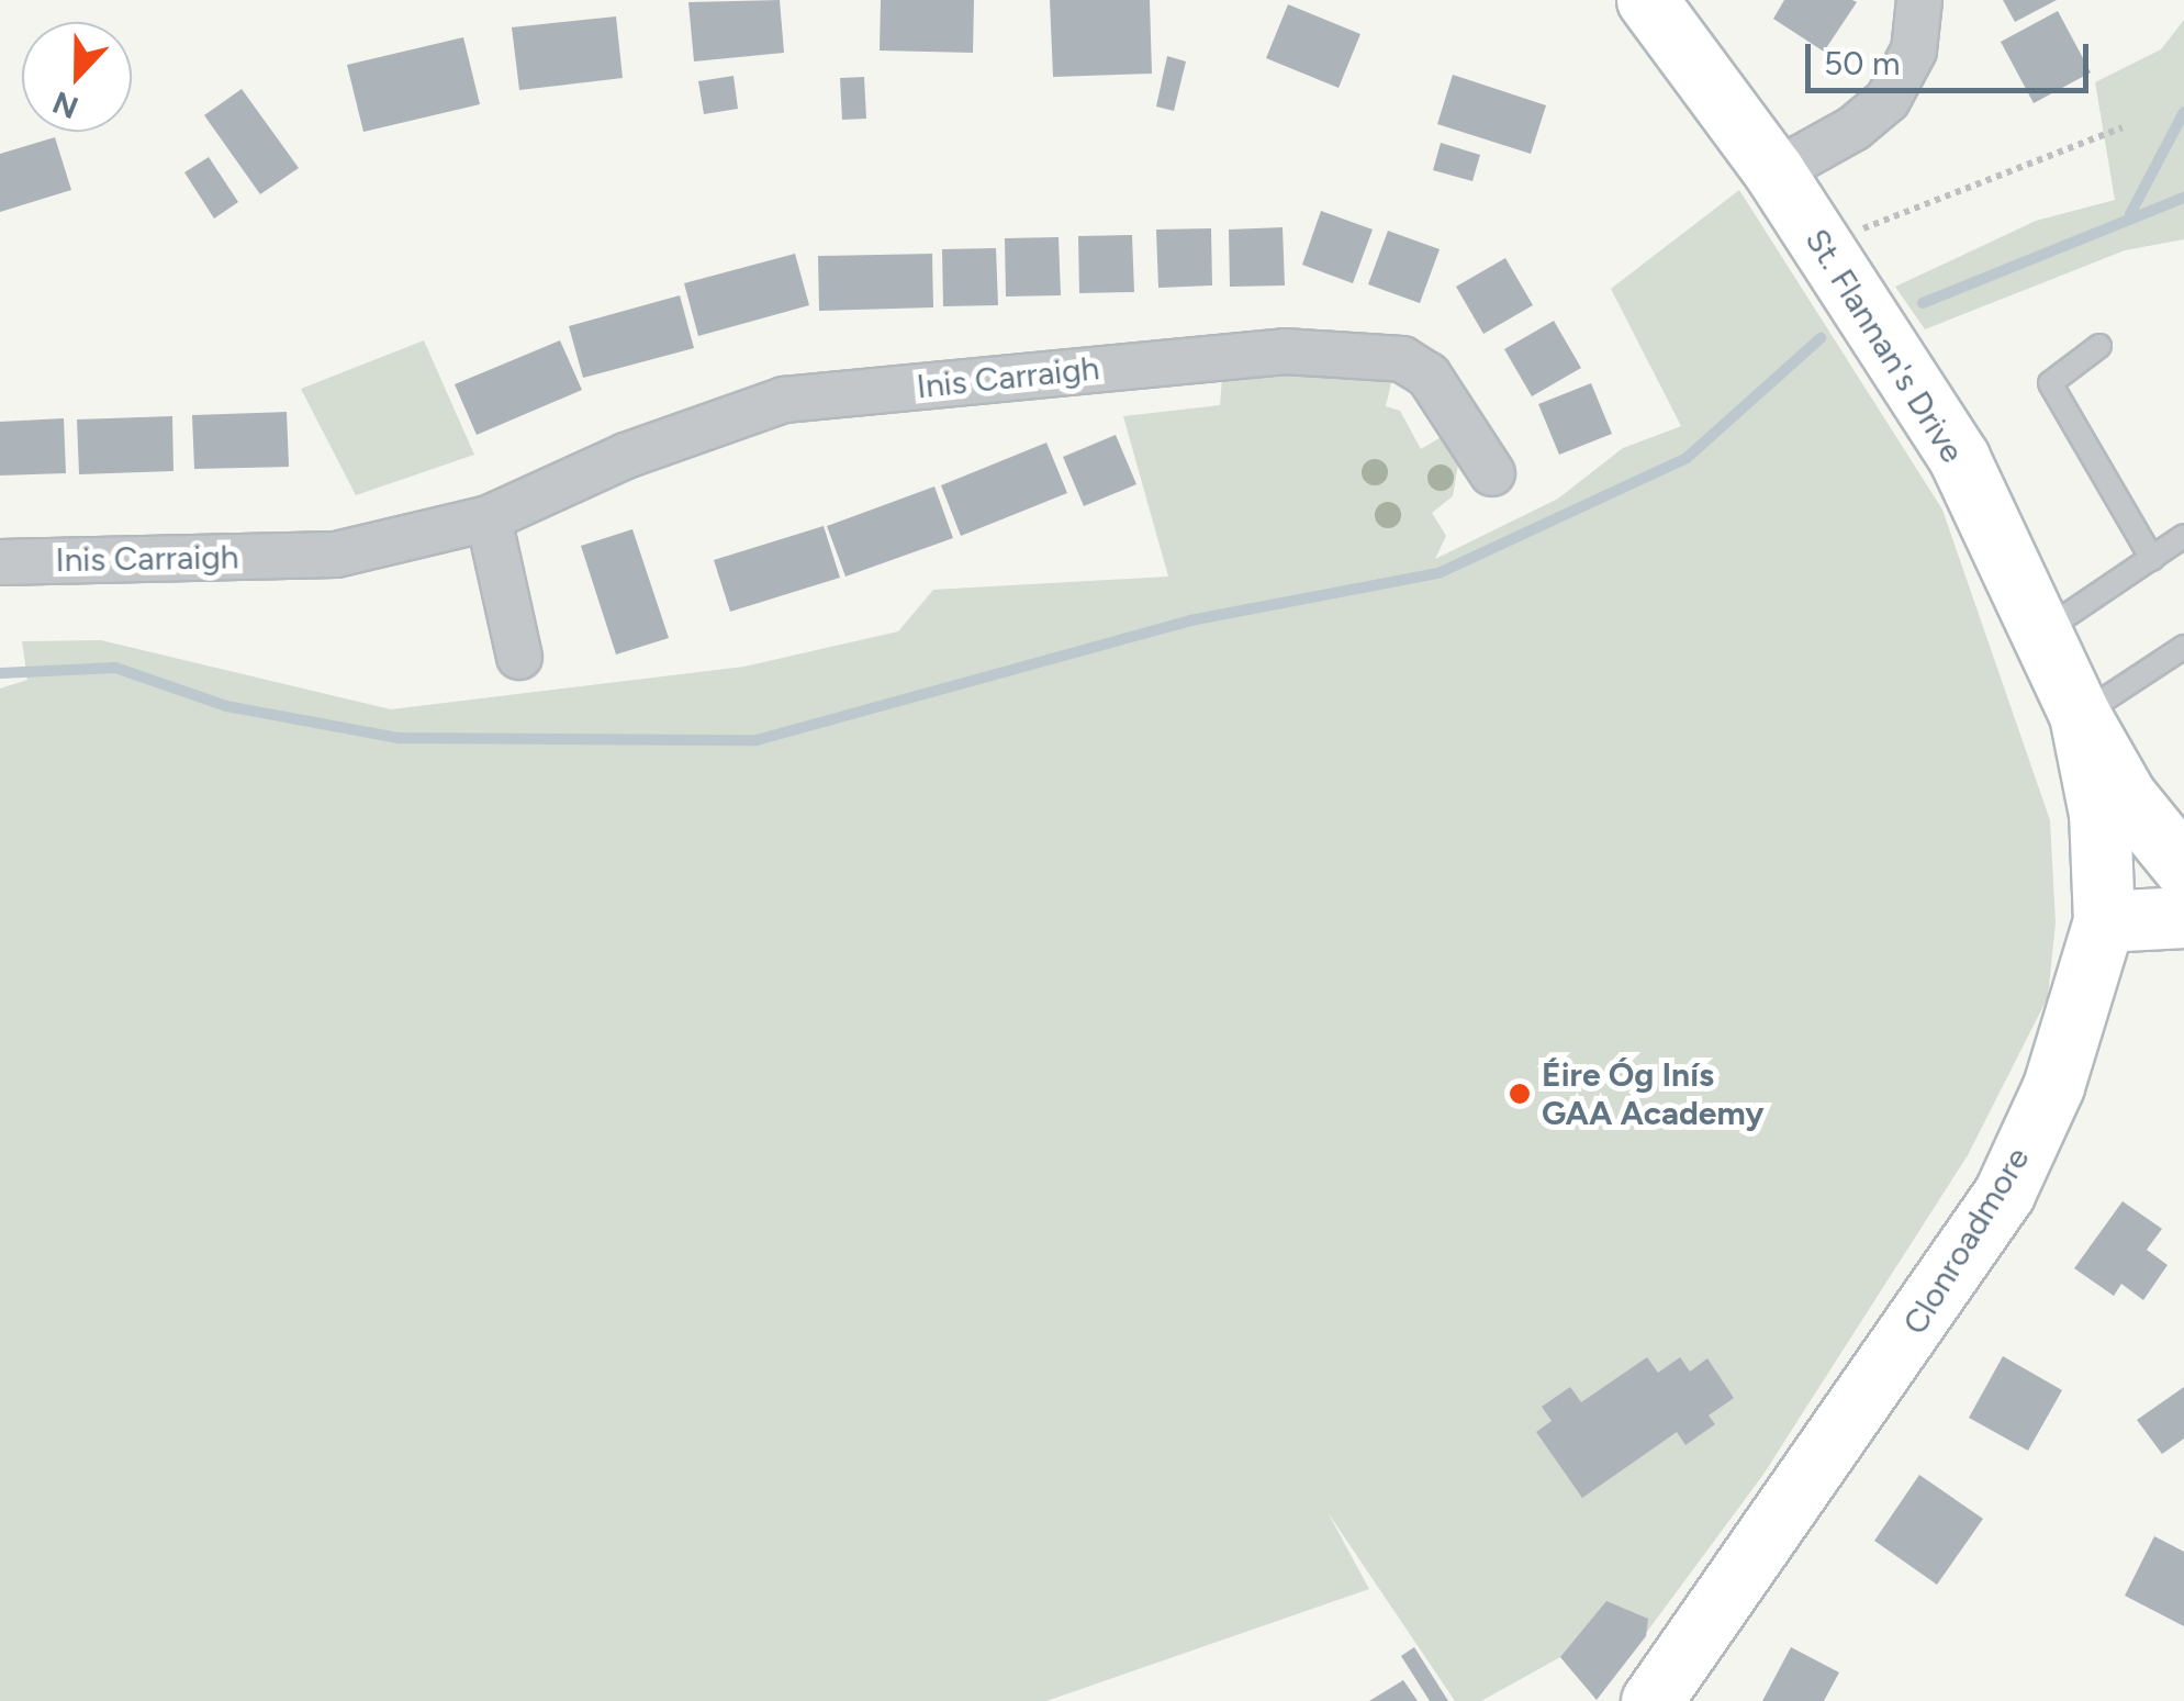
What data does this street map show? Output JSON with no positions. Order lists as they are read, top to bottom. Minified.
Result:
{"streets":{"street":["St. Flannan's Drive","Inis Carraigh","Clonroadmore"]},"crossings":[["St. Flannan's Drive","Clonroadmore"]],"places":["Éire Óg Inís GAA Academy"],"scale_bar":"50 m","north":"bottom"}
